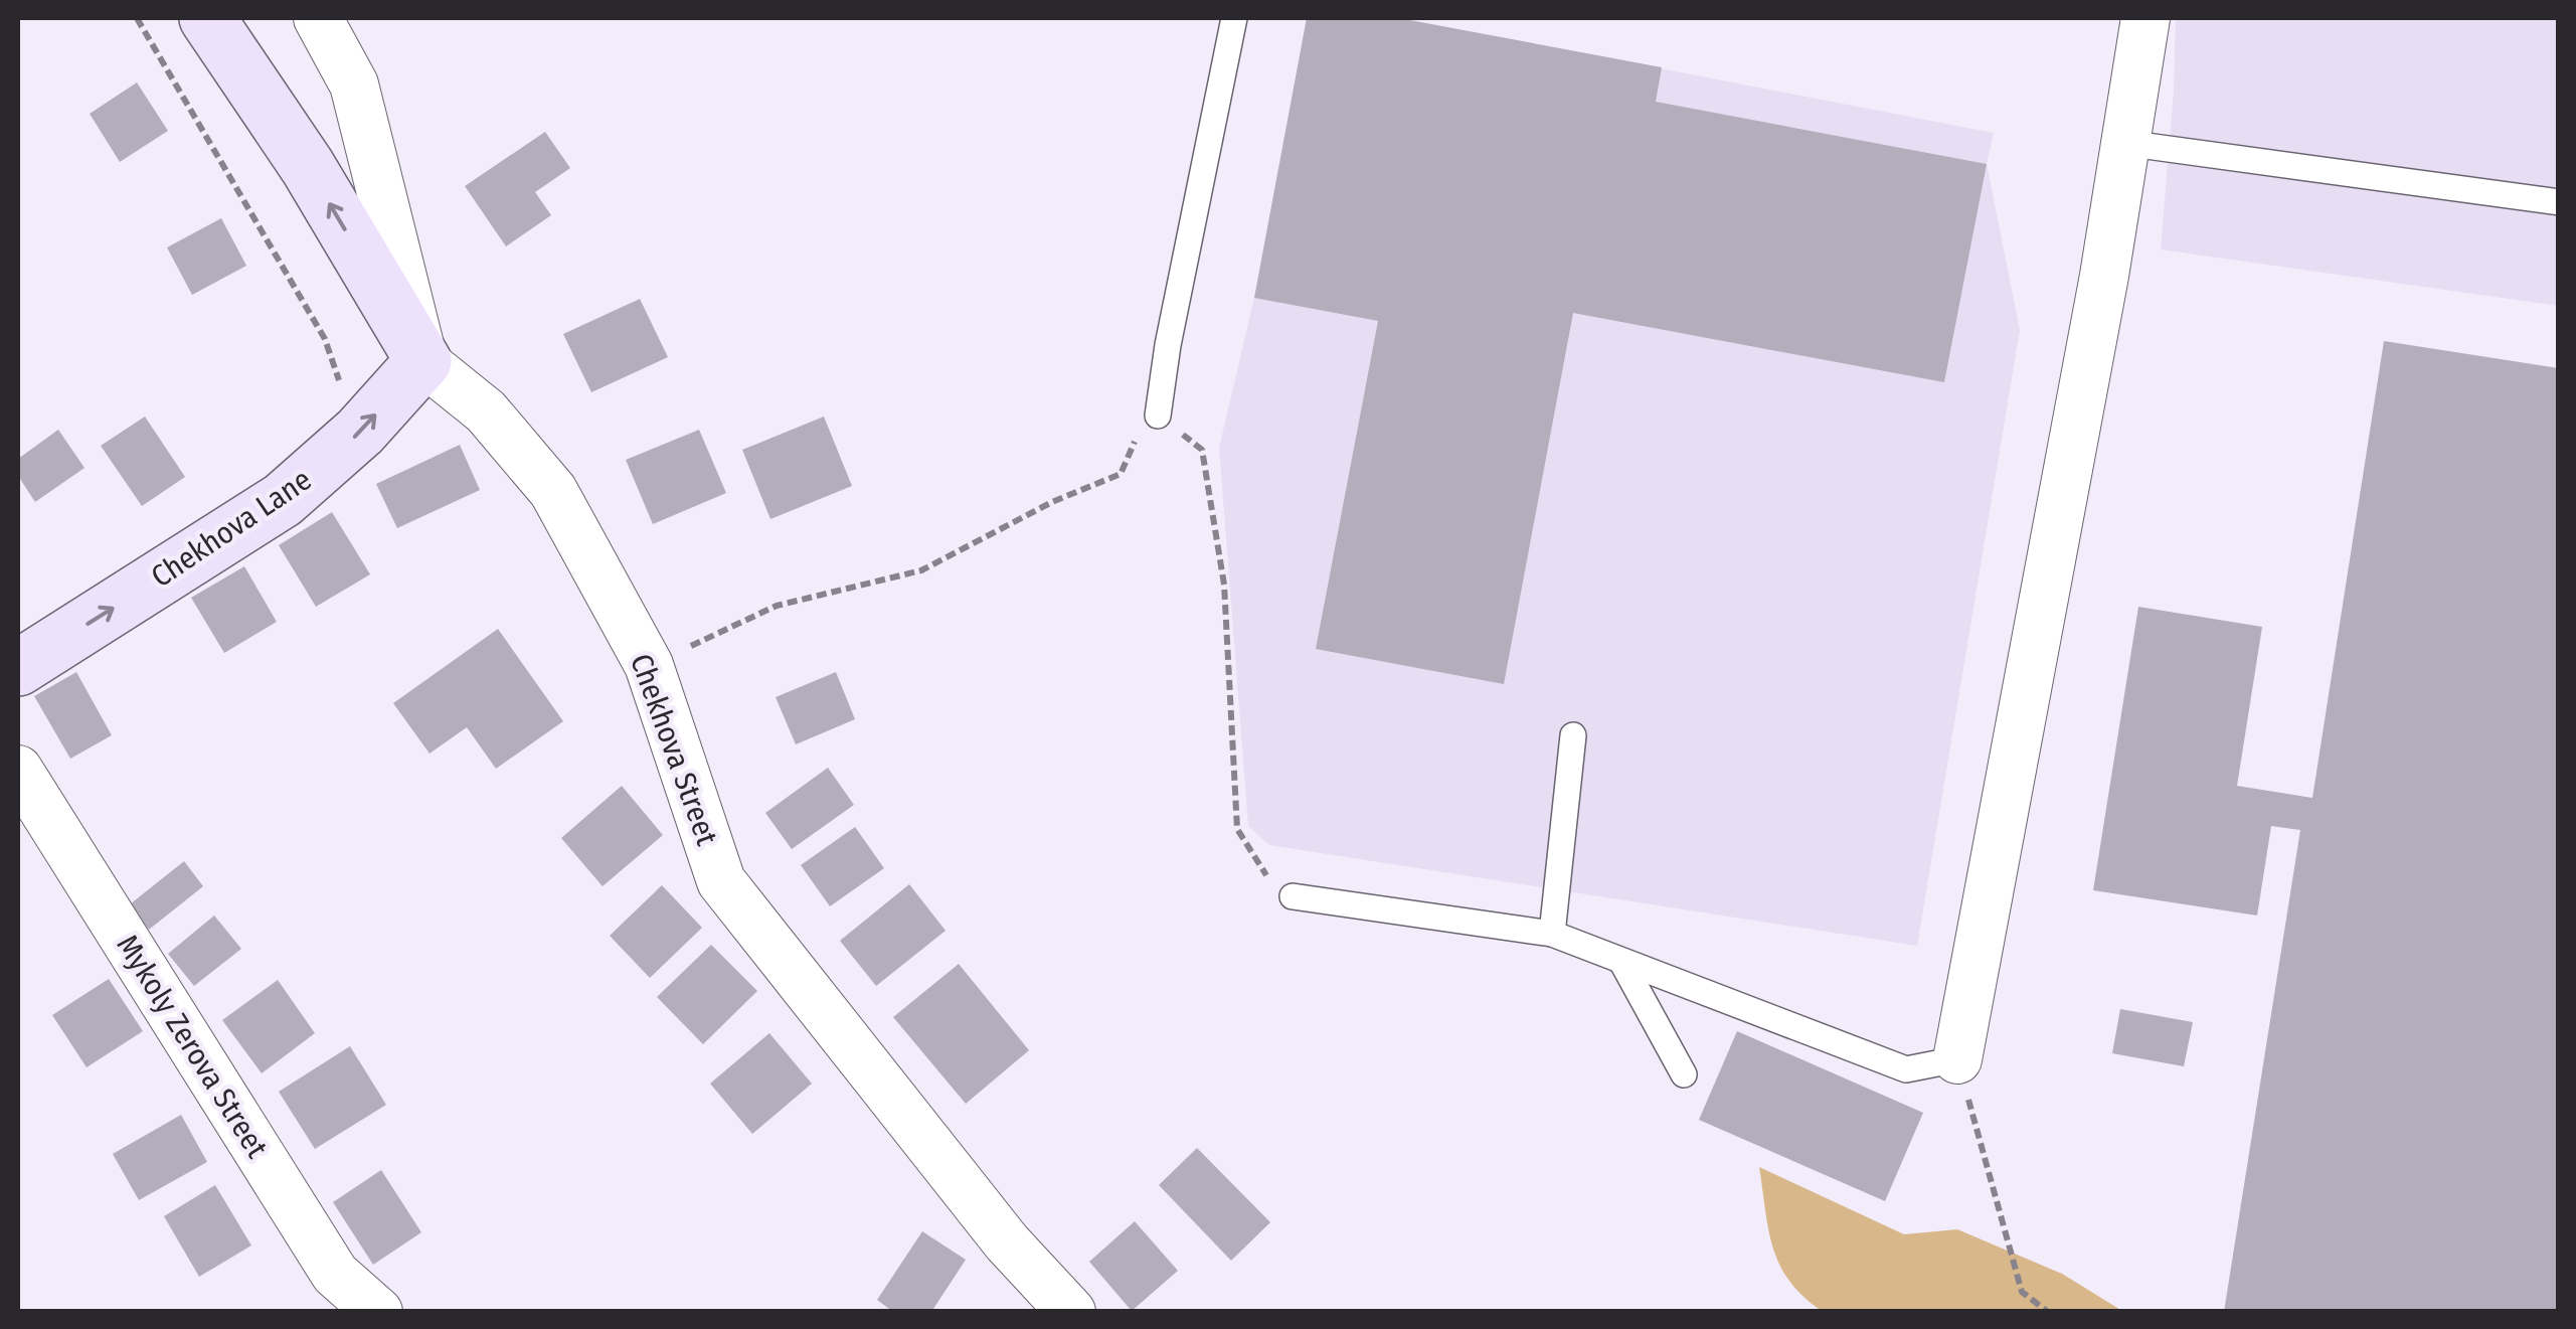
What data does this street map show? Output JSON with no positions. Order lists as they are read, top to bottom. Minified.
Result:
{"streets":{"main road":["Chekhova Lane","Chekhova Street"],"street":["Mykoly Zerova Street"]},"crossings":[["Chekhova Lane","Chekhova Street"]],"one_way":["Chekhova Lane"]}
